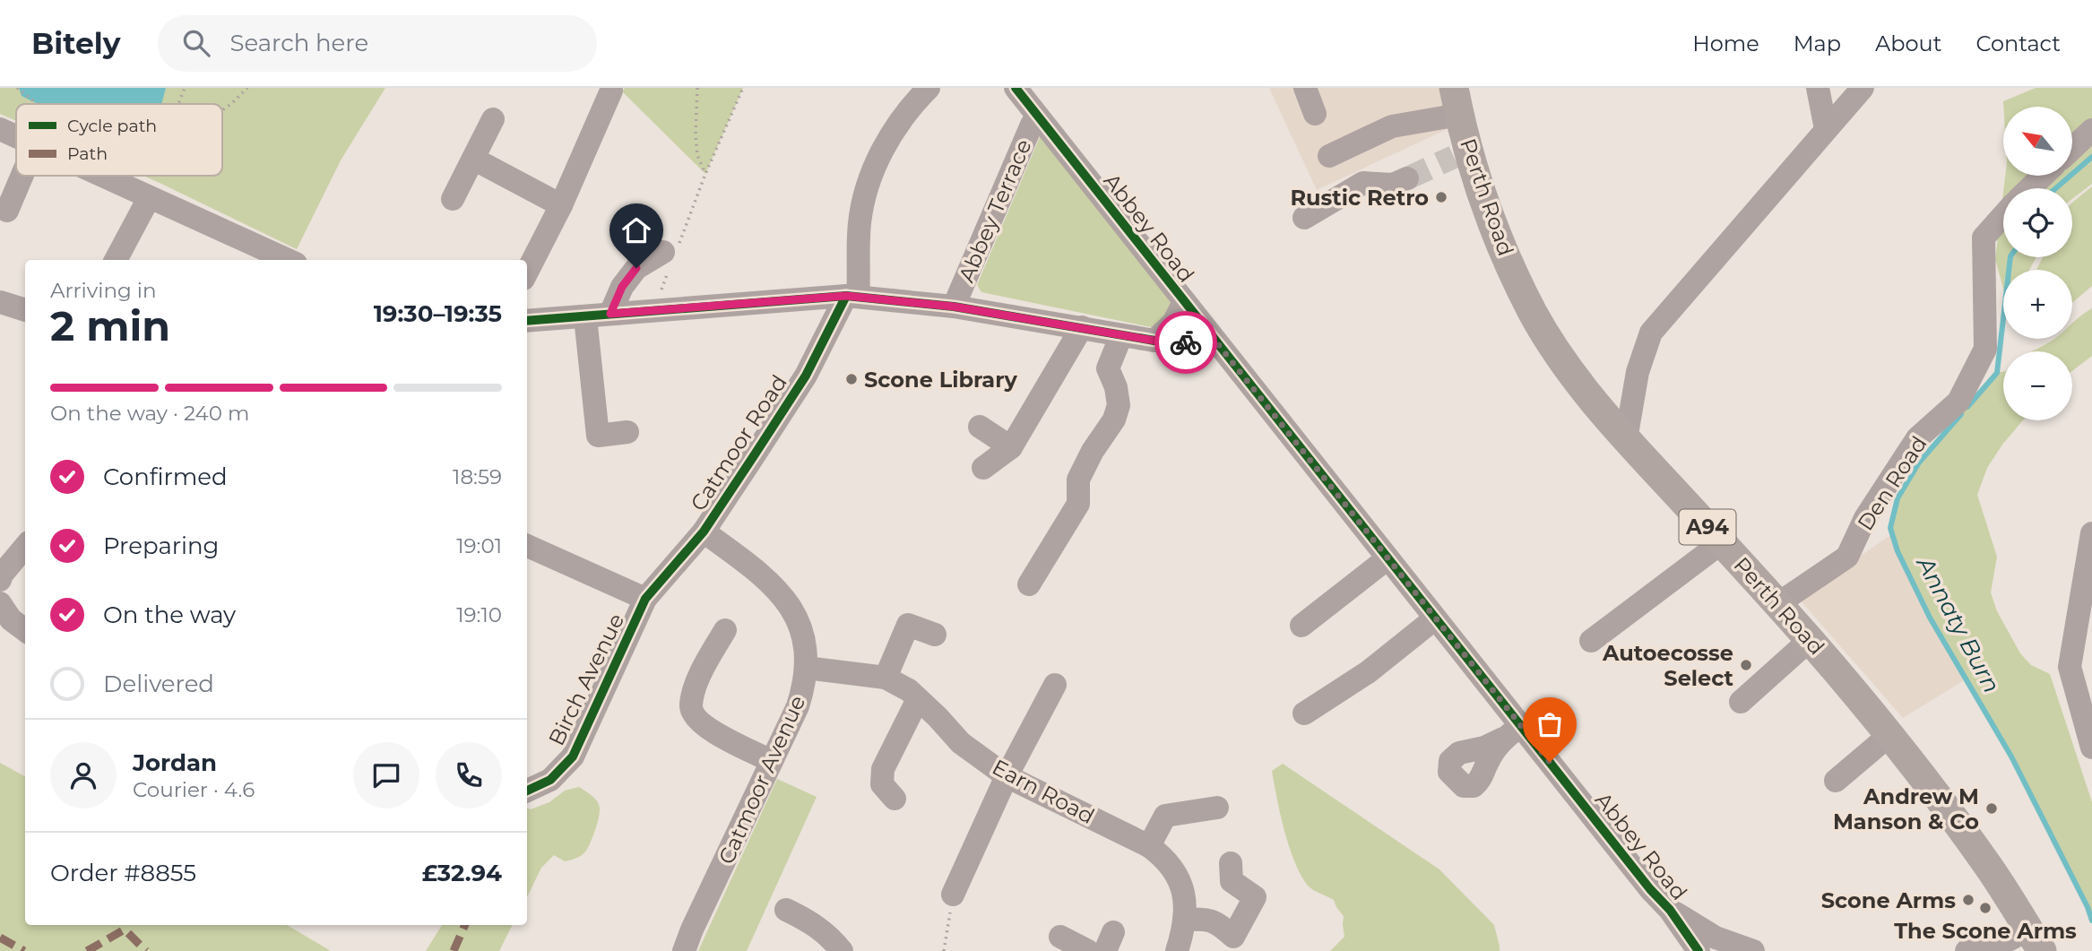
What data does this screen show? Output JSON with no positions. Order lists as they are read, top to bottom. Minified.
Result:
{"streets":{"main road":["Perth Road","A94"],"street":["Abbey Terrace","Abbey Road","Catmoor Road","Den Road","Birch Avenue","Catmoor Avenue","Earn Road"]},"crossings":[["Perth Road","Den Road"],["Abbey Terrace","Abbey Road"],["Catmoor Road","Birch Avenue"],["Catmoor Road","Catmoor Avenue"],["Catmoor Avenue","Earn Road"]],"water":["Annaty Burn"],"places":["Rustic Retro","Scone Library","Autoecosse Select","Andrew M Manson & Co","Scone Arms","The Scone Arms"],"legend":["Cycle path","Path"],"north":"top left","page":{"header":"Bitely","search":"Search here","nav":["Home","Map","About","Contact"],"map_buttons":["+","−"],"heading":["2 min","Arriving in","19:30–19:35"],"panel":["Jordan","Courier · 4.6","Order #8855","£32.94"],"bar":"On the way · 240 m","list":[["Confirmed","18:59"],["Preparing","19:01"],["On the way","19:10"],"Delivered"]}}
